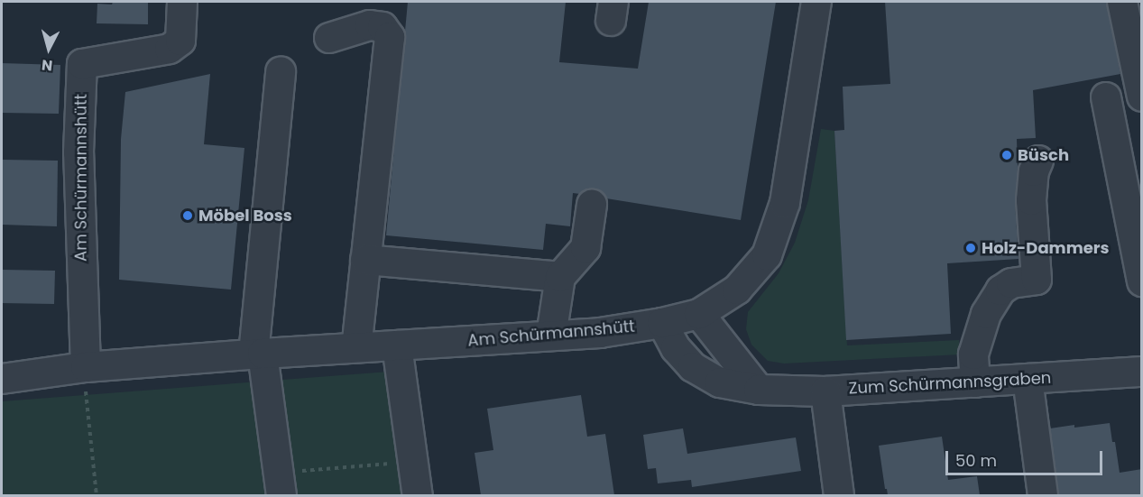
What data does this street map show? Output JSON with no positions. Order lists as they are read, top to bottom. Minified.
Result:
{"streets":{"street":["Am Schürmannshütt","Zum Schürmannsgraben"]},"crossings":[["Am Schürmannshütt","Zum Schürmannsgraben"]],"places":["Büsch","Möbel Boss","Holz-Dammers"],"scale_bar":"50 m","north":"bottom"}
